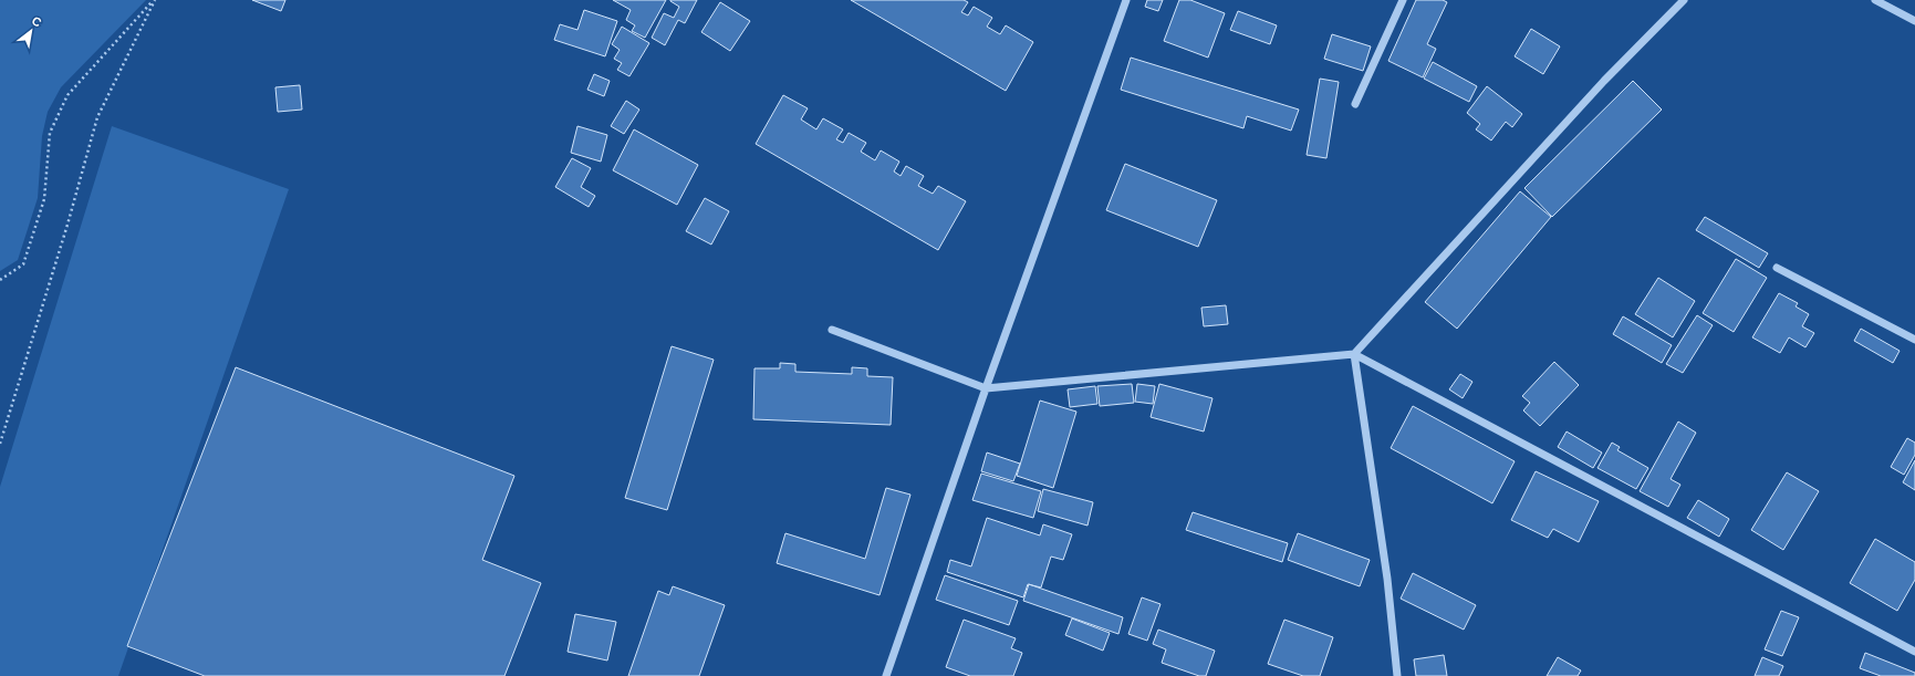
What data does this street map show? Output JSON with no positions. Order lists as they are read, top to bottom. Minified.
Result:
{"north":"top right"}
